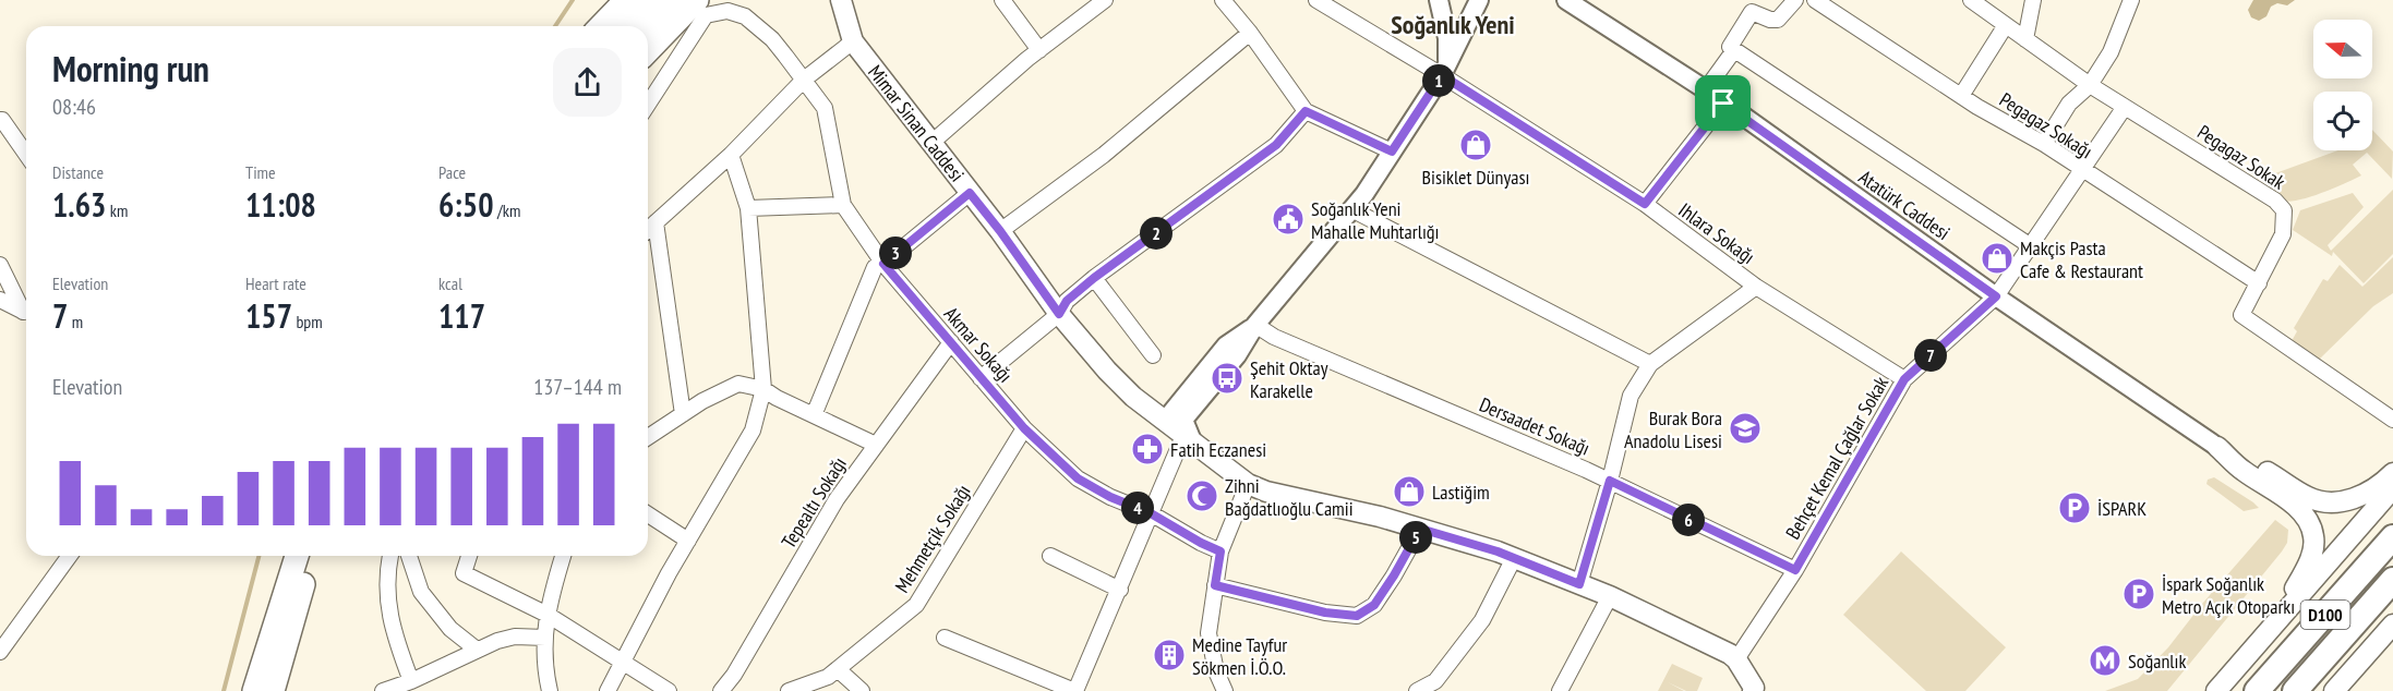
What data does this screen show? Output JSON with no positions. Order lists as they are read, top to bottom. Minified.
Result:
{"streets":{"highway":["D100"],"main road":["Mimar Sinan Caddesi"],"street":["Pegagaz Sokağı","Pegagaz Sokak","Atatürk Caddesi","Ihlara Sokağı","Akmar Sokağı","Dersaadet Sokağı","Behçet Kemal Çağlar Sokak","Tepealtı Sokağı","Mehmetçik Sokağı"]},"crossings":[["Mimar Sinan Caddesi","Behçet Kemal Çağlar Sokak"],["Pegagaz Sokağı","Pegagaz Sokak"],["Pegagaz Sokağı","Behçet Kemal Çağlar Sokak"],["Pegagaz Sokak","Behçet Kemal Çağlar Sokak"],["Atatürk Caddesi","Behçet Kemal Çağlar Sokak"],["Ihlara Sokağı","Behçet Kemal Çağlar Sokak"],["Akmar Sokağı","Tepealtı Sokağı"],["Akmar Sokağı","Mehmetçik Sokağı"],["Dersaadet Sokağı","Behçet Kemal Çağlar Sokak"]],"districts":["Soğanlık Yeni"],"places":{"shop":["Bisiklet Dünyası","Makçis Pasta Cafe & Restaurant","Lastiğim"],"public building":["Soğanlık Yeni Mahalle Muhtarlığı"],"bus stop":["Şehit Oktay Karakelle"],"school or university":["Burak Bora Anadolu Lisesi"],"pharmacy":["Fatih Eczanesi"],"mosque":["Zihni Bağdatlıoğlu Camii"],"parking":["İSPARK","İspark Soğanlık Metro Açık Otoparkı"],"building":["Medine Tayfur Sökmen İ.Ö.O."],"metro station":["Soğanlık"]},"north":"left","page":{"heading":["Morning run","08:46"],"pins":["1","2","3","7","4","6","5"],"stats":[["Distance","1.63 km"],["Time","11:08"],["Pace","6:50 /km"],["Elevation","7 m"],["Heart rate","157 bpm"],["kcal","117"]],"chart":["Elevation","137–144 m"]}}
